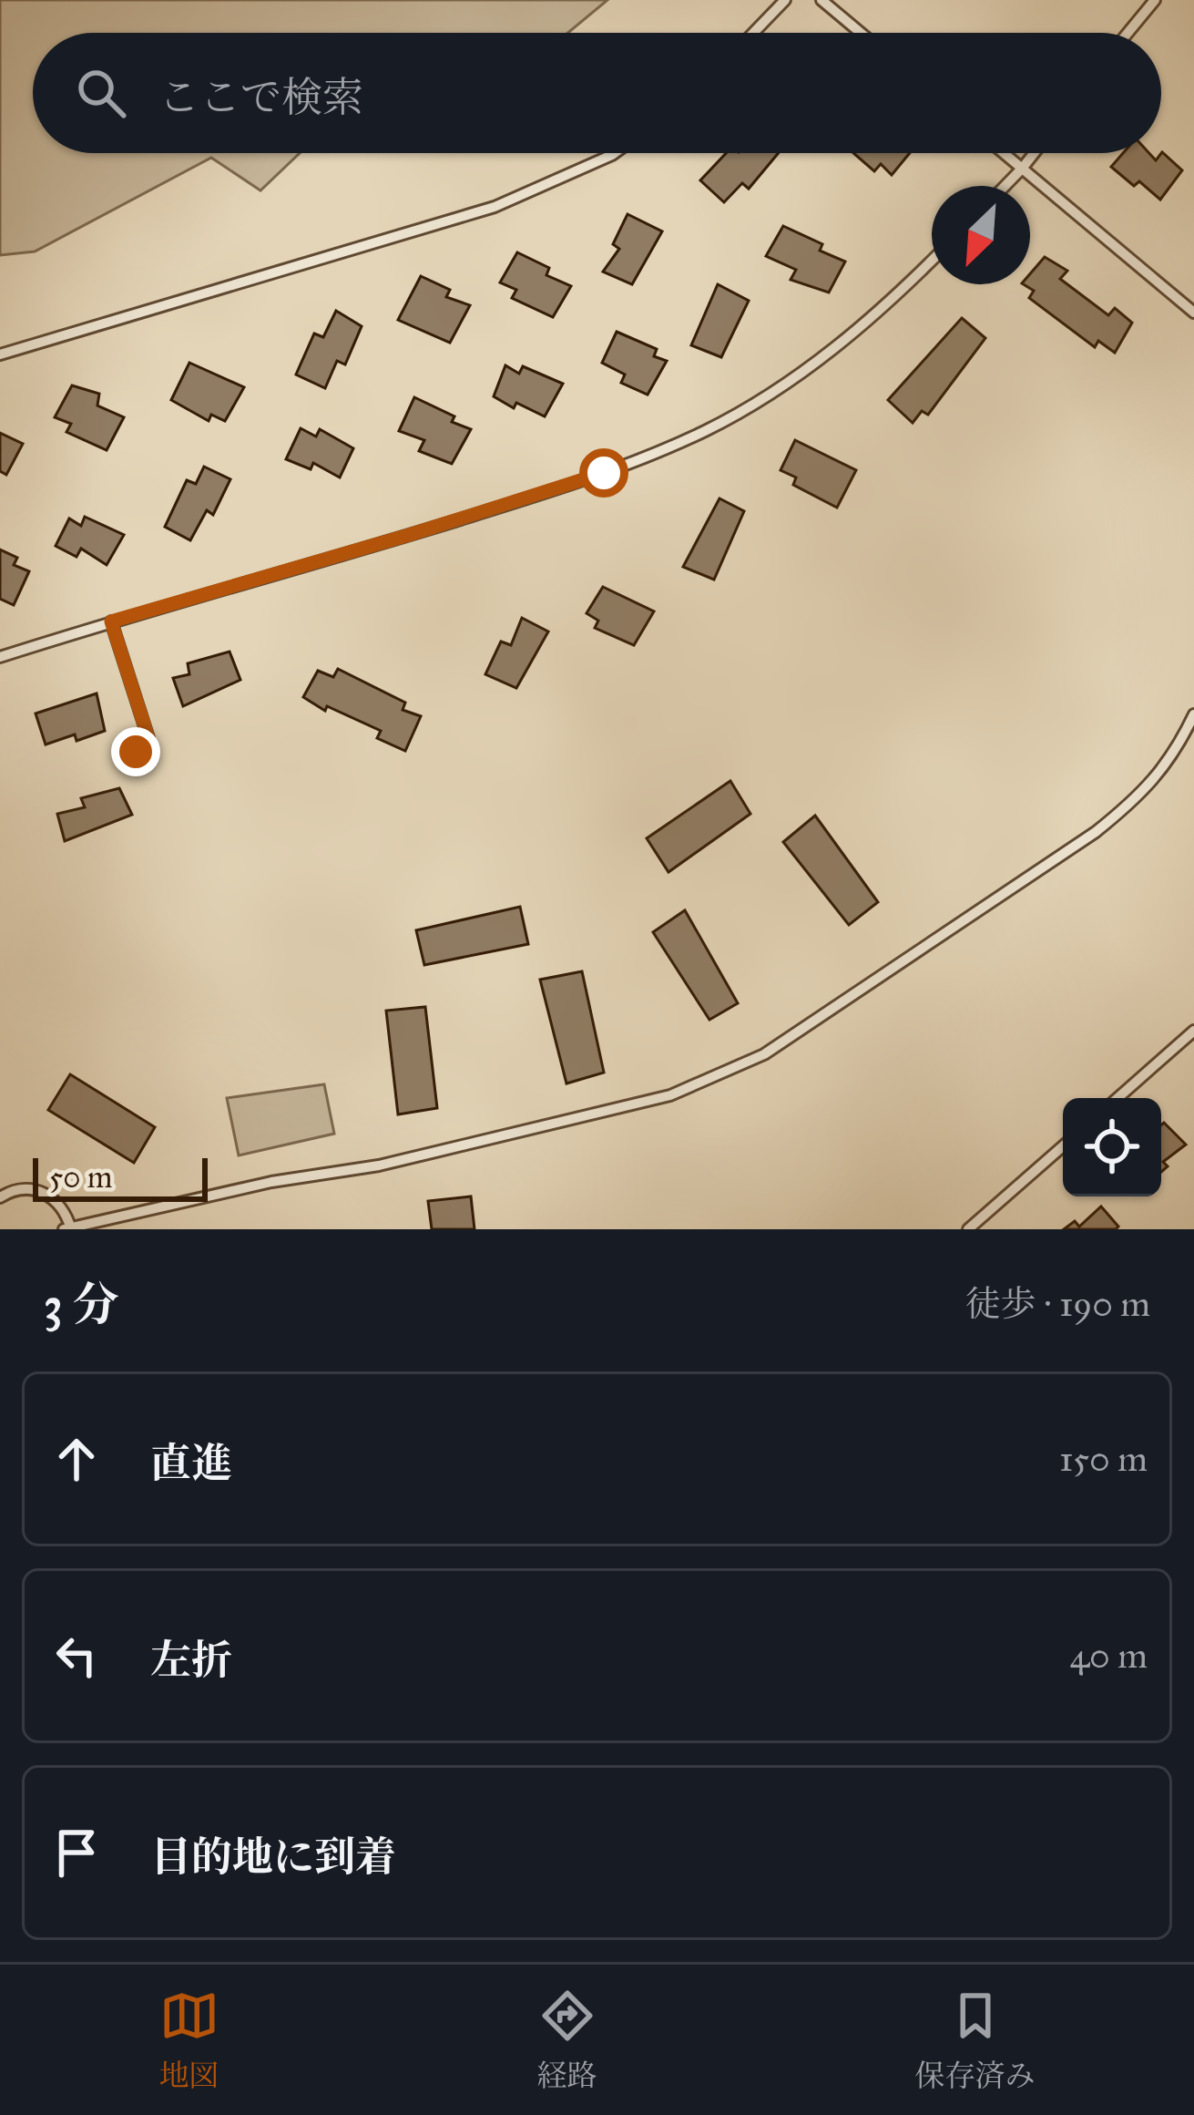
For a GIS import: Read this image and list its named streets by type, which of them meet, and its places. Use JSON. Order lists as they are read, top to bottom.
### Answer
{
  "scale_bar": "50 m",
  "north": "bottom left",
  "page": {
    "search": "ここで検索",
    "scale": "50 m",
    "heading": ["3 分", "徒歩 · 190 m"],
    "list": [
      ["直進", "150 m"],
      ["左折", "40 m"],
      "目的地に到着"
    ],
    "nav": ["地図", "経路", "保存済み"]
  }
}
